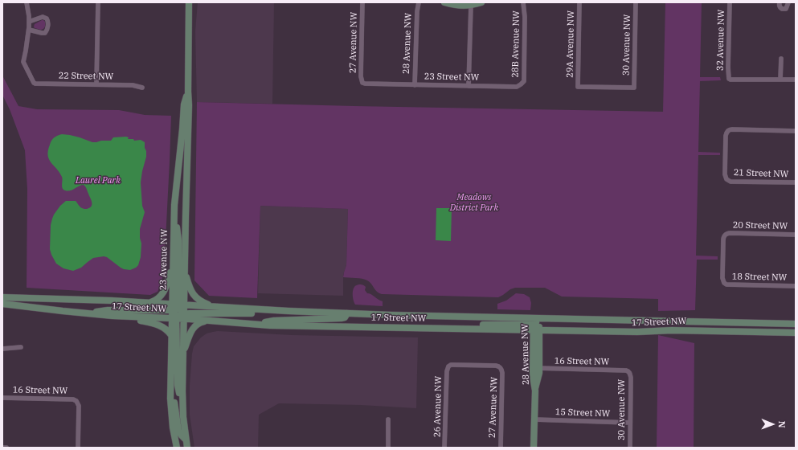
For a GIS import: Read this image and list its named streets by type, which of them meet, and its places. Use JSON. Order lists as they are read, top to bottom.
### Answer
{
  "streets": {
    "main road": ["28 Avenue NW", "23 Avenue NW", "17 Street NW"],
    "street": [
      "32 Avenue NW",
      "27 Avenue NW",
      "28B Avenue NW",
      "29A Avenue NW",
      "30 Avenue NW",
      "22 Street NW",
      "23 Street NW",
      "21 Street NW",
      "20 Street NW",
      "18 Street NW",
      "16 Street NW",
      "26 Avenue NW",
      "15 Street NW"
    ]
  },
  "crossings": [
    ["27 Avenue NW", "23 Street NW"],
    ["27 Avenue NW", "26 Avenue NW"],
    ["28 Avenue NW", "23 Street NW"],
    ["28 Avenue NW", "17 Street NW"],
    ["28 Avenue NW", "16 Street NW"],
    ["28 Avenue NW", "15 Street NW"],
    ["28B Avenue NW", "23 Street NW"],
    ["29A Avenue NW", "30 Avenue NW"],
    ["30 Avenue NW", "16 Street NW"],
    ["30 Avenue NW", "15 Street NW"],
    ["20 Street NW", "18 Street NW"],
    ["23 Avenue NW", "17 Street NW"]
  ],
  "parks": ["Laurel Park", "Meadows District Park"],
  "north": "right"
}
